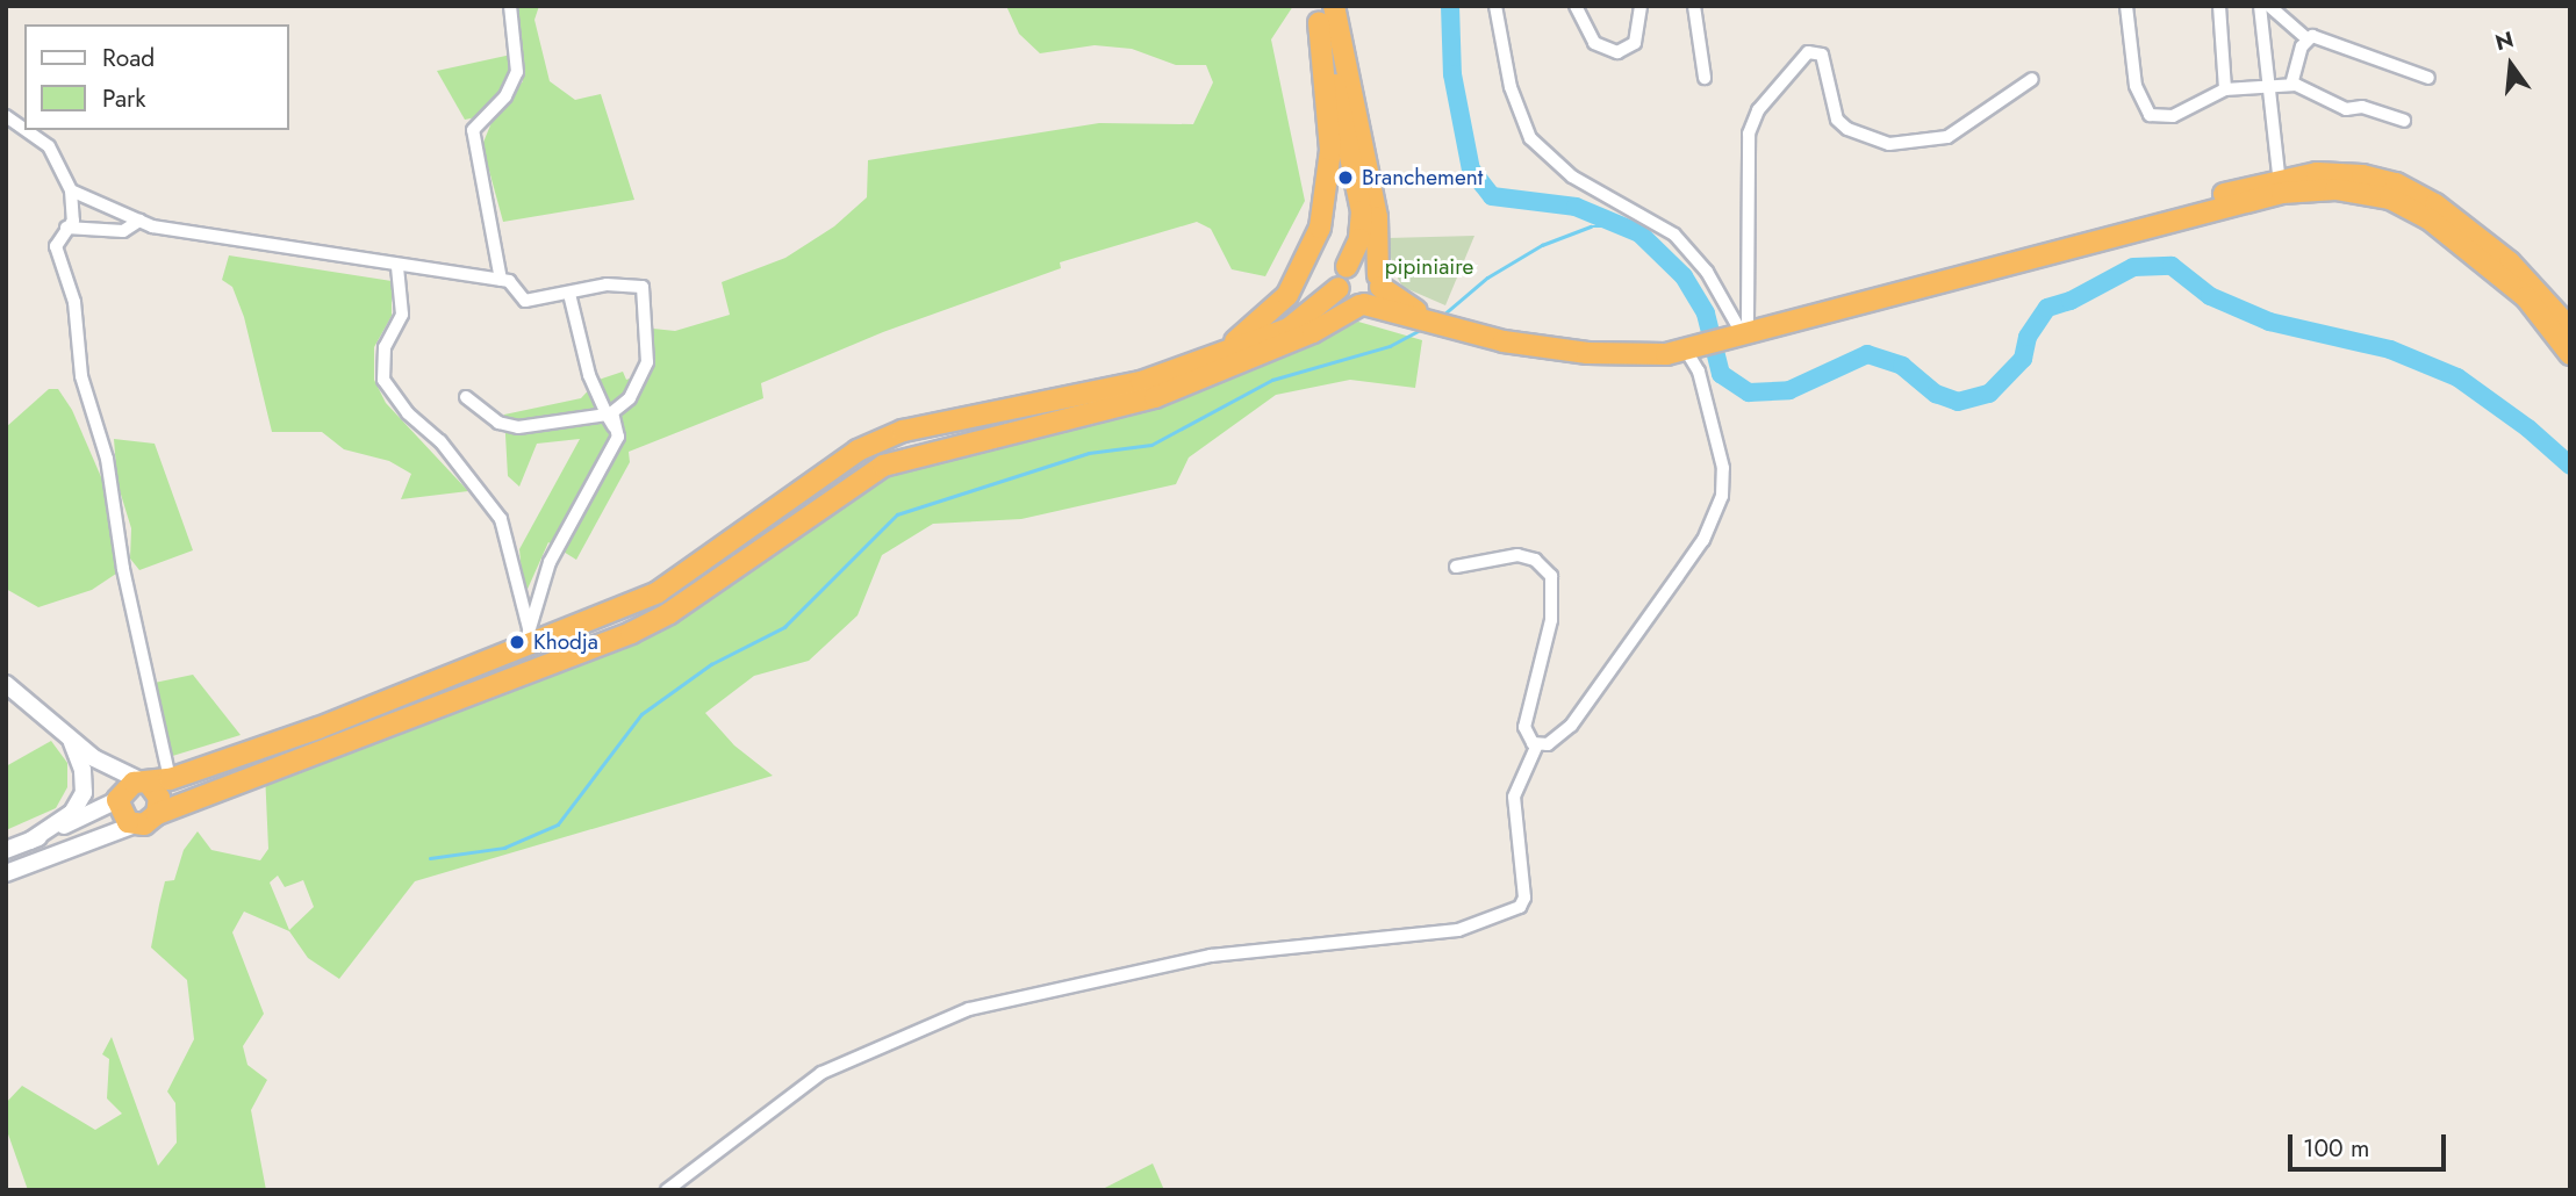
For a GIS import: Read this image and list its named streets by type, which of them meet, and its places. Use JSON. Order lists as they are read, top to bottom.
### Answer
{
  "parks": ["pipiniaire"],
  "places": ["Branchement", "Khodja"],
  "legend": ["Road", "Park"],
  "scale_bar": "100 m",
  "north": "top"
}
